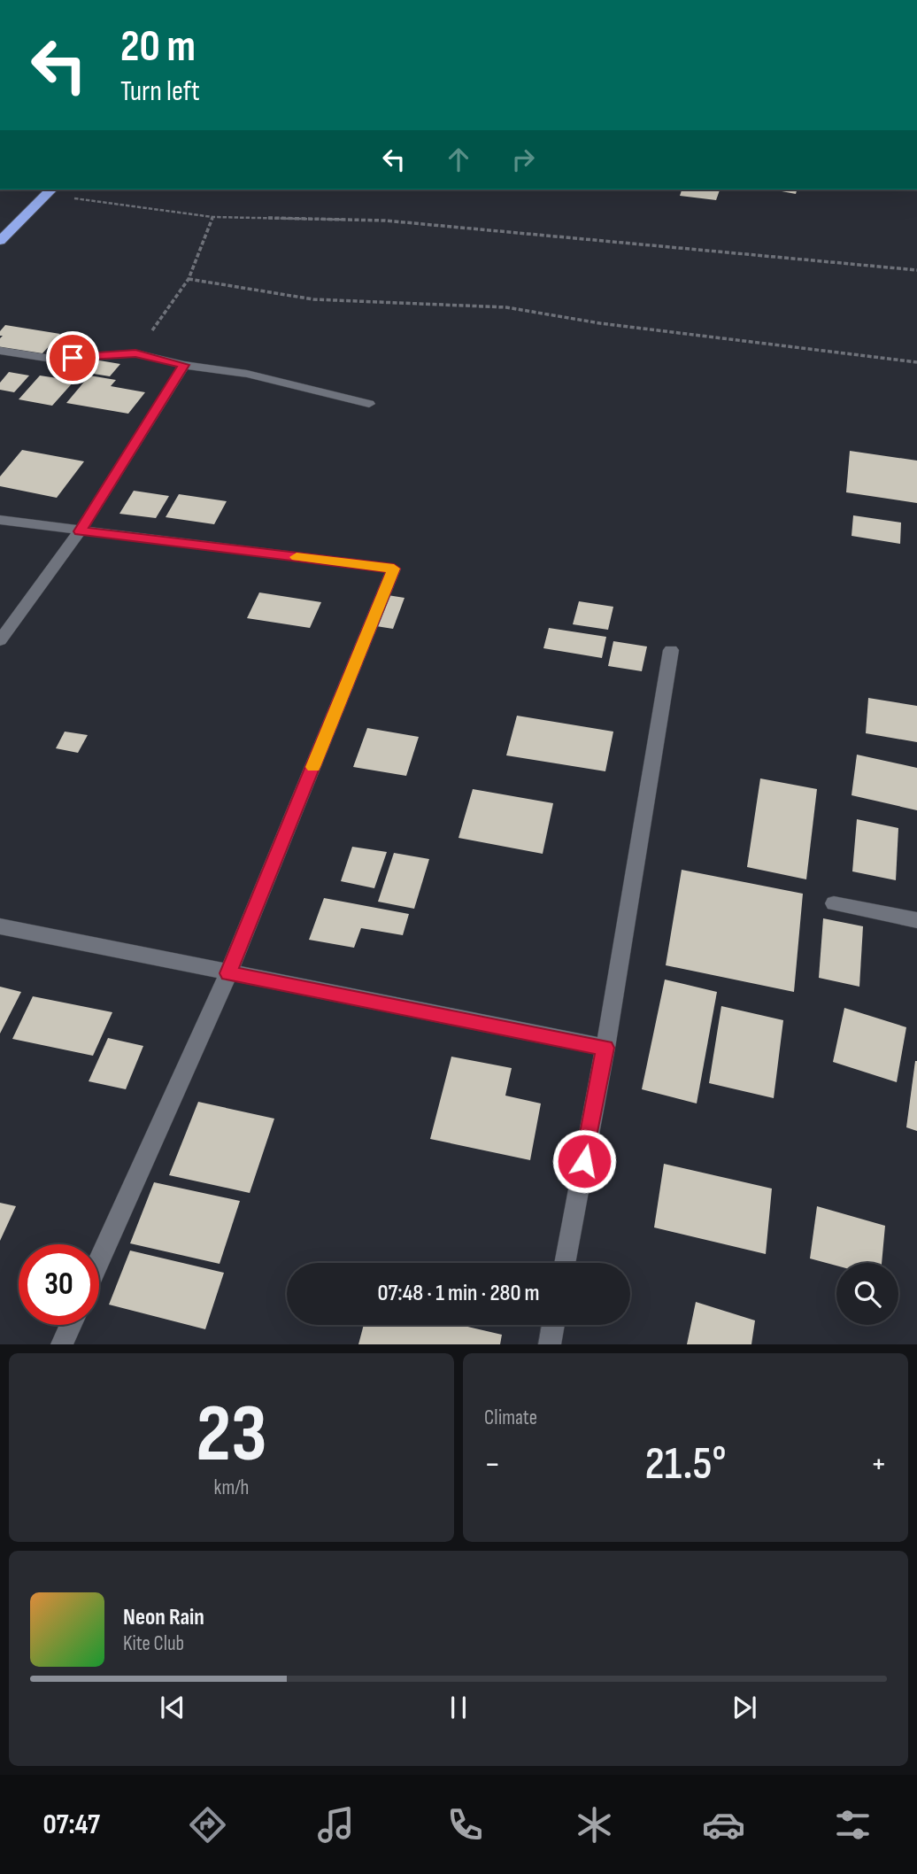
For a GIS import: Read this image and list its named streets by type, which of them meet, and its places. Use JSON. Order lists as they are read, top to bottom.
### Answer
{
  "page": {
    "turn": ["20 m", "Turn left"],
    "limit": "30",
    "trip": "07:48 · 1 min · 280 m",
    "tile": [
      ["23", "km/h"],
      "Climate"
    ],
    "heat": ["−", "21.5°", "+"],
    "song": ["Neon Rain", "Kite Club"],
    "tabs": "07:47"
  }
}
